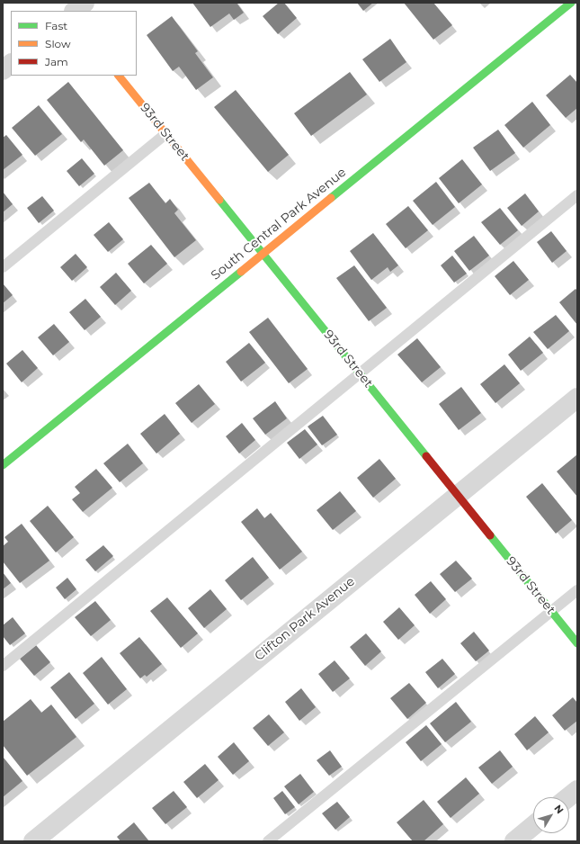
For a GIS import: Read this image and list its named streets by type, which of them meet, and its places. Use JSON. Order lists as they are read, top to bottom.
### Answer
{
  "streets": {
    "street": ["93rd Street", "South Central Park Avenue", "Clifton Park Avenue"]
  },
  "crossings": [
    ["93rd Street", "South Central Park Avenue"],
    ["93rd Street", "Clifton Park Avenue"]
  ],
  "legend": ["Fast", "Slow", "Jam"],
  "north": "top right"
}
